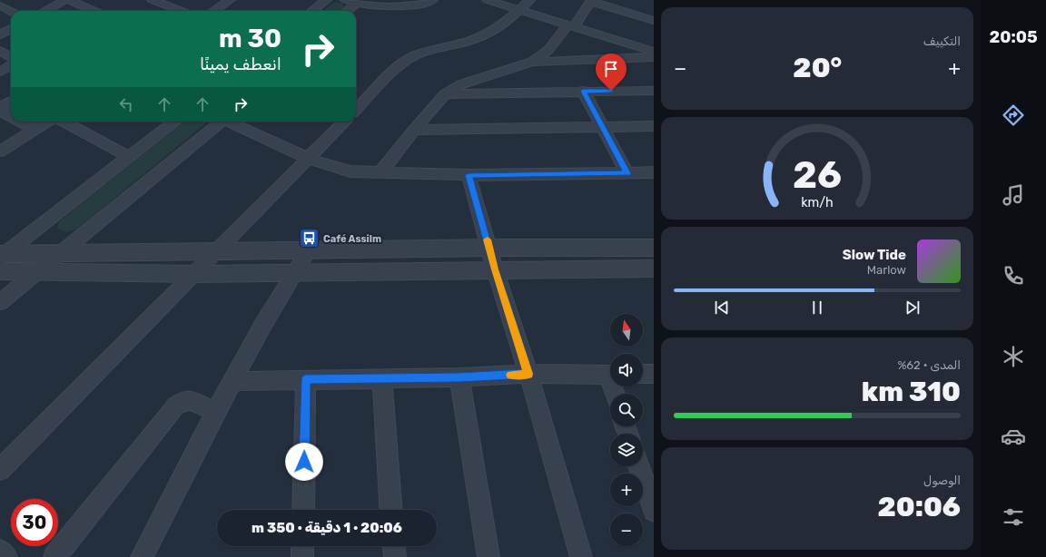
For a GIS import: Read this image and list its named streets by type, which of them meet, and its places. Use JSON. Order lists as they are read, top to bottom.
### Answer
{
  "places": {
    "bus stop": ["Café Assilm"]
  },
  "north": "top",
  "page": {
    "tabs": "20:05",
    "tile": [
      "التكييف",
      ["المدى · 62%", "310 km"],
      ["الوصول", "20:06"]
    ],
    "turn": ["30 m", "انعطف يمينًا"],
    "heat": ["−", "20°", "+"],
    "song": ["Slow Tide", "Marlow"],
    "map_buttons": ["+", "−"],
    "limit": "30",
    "trip": "20:06 · 1 دقيقة · 350 m",
    "gauge": ["26", "km/h"]
  }
}
